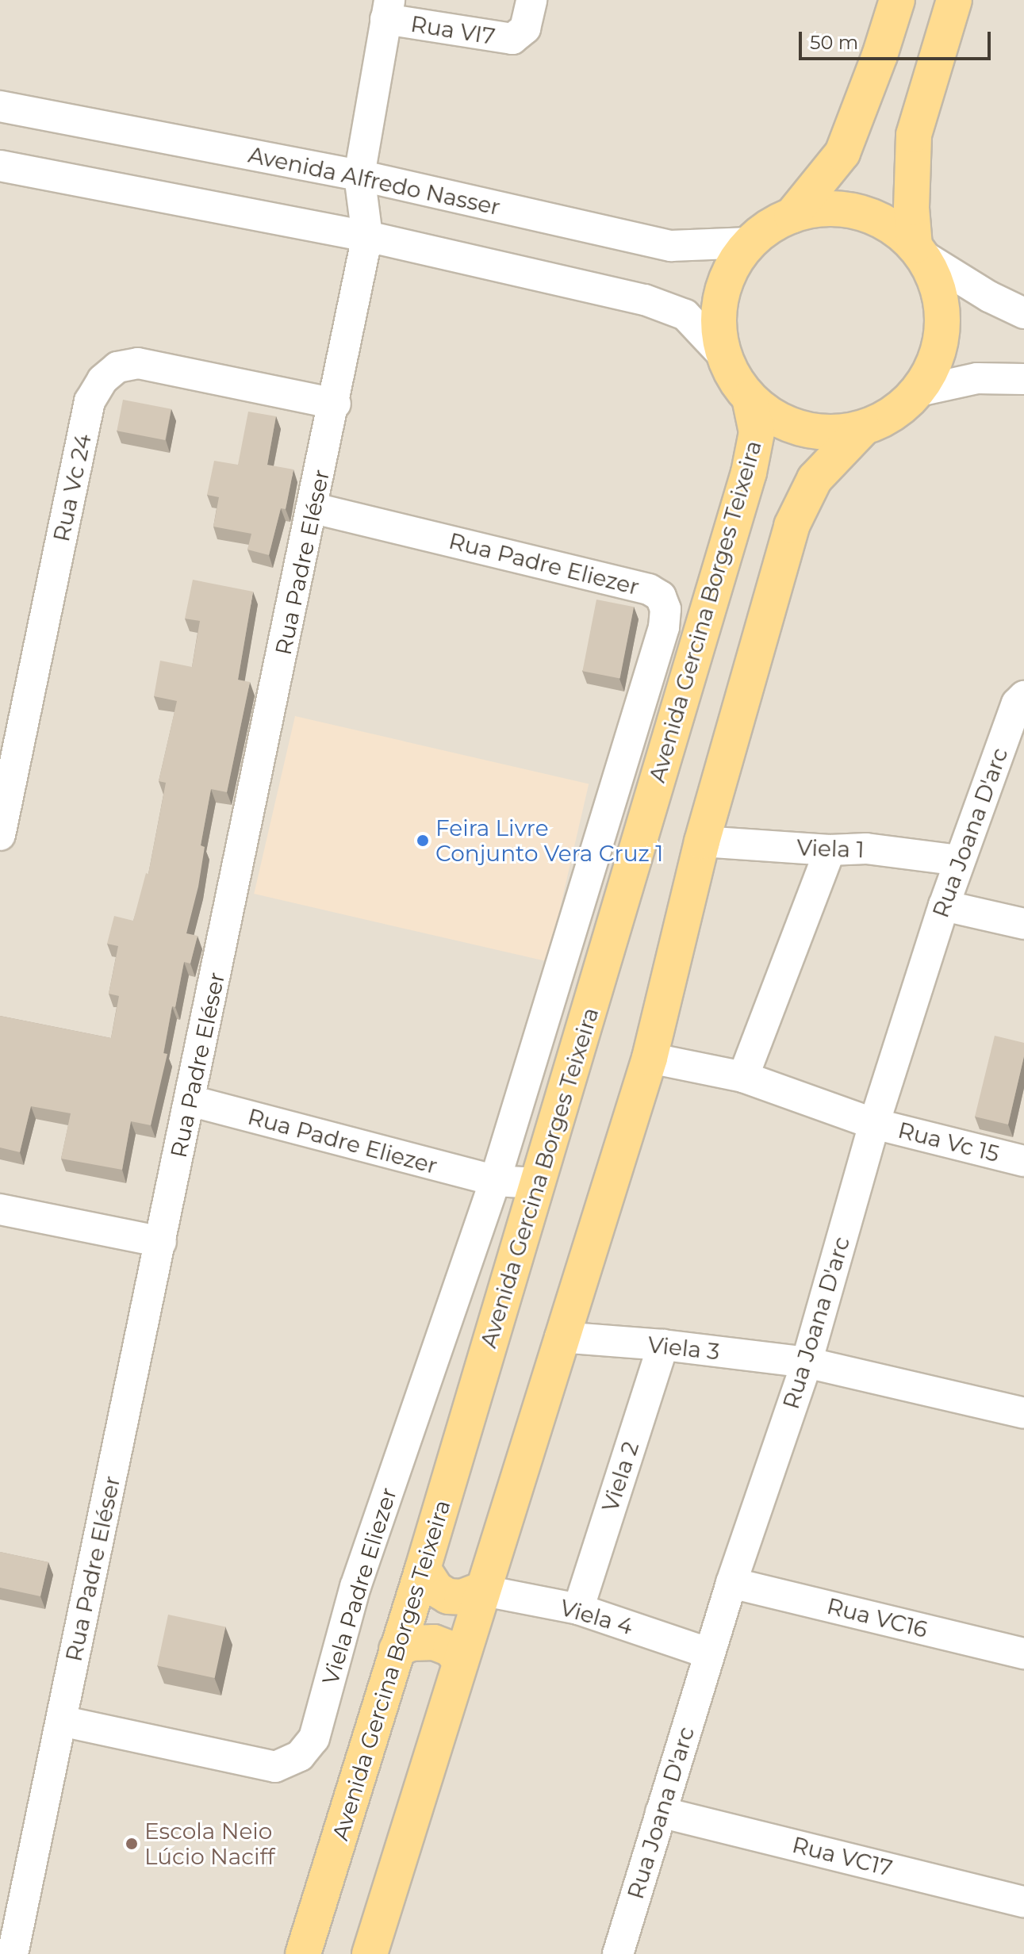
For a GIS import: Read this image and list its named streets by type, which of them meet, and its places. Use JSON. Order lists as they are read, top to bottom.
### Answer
{
  "streets": {
    "main road": ["Avenida Gercina Borges Teixeira"],
    "street": [
      "Rua VI7",
      "Avenida Alfredo Nasser",
      "Rua Vc 24",
      "Rua Padre Eléser",
      "Rua Padre Eliezer",
      "Rua Joana D'arc",
      "Viela 1",
      "Rua Vc 15",
      "Viela 3",
      "Viela 2",
      "Viela Padre Eliezer",
      "Viela 4",
      "Rua VC16",
      "Rua VC17"
    ]
  },
  "crossings": [
    ["Rua VI7", "Avenida Alfredo Nasser"],
    ["Rua VI7", "Rua Padre Eléser"],
    ["Avenida Alfredo Nasser", "Rua Padre Eléser"],
    ["Avenida Alfredo Nasser", "Avenida Gercina Borges Teixeira"],
    ["Rua Vc 24", "Rua Padre Eléser"],
    ["Rua Padre Eléser", "Rua Padre Eliezer"],
    ["Rua Padre Eléser", "Viela Padre Eliezer"],
    ["Rua Padre Eliezer", "Avenida Gercina Borges Teixeira"],
    ["Rua Padre Eliezer", "Viela Padre Eliezer"],
    ["Rua Joana D'arc", "Viela 1"],
    ["Rua Joana D'arc", "Rua Vc 15"],
    ["Rua Joana D'arc", "Viela 3"],
    ["Rua Joana D'arc", "Viela 4"],
    ["Rua Joana D'arc", "Rua VC16"],
    ["Rua Joana D'arc", "Rua VC17"],
    ["Viela 3", "Viela 2"],
    ["Viela 2", "Viela 4"]
  ],
  "places": ["Feira Livre Conjunto Vera Cruz 1", "Escola Neio Lúcio Naciff"],
  "scale_bar": "50 m"
}
